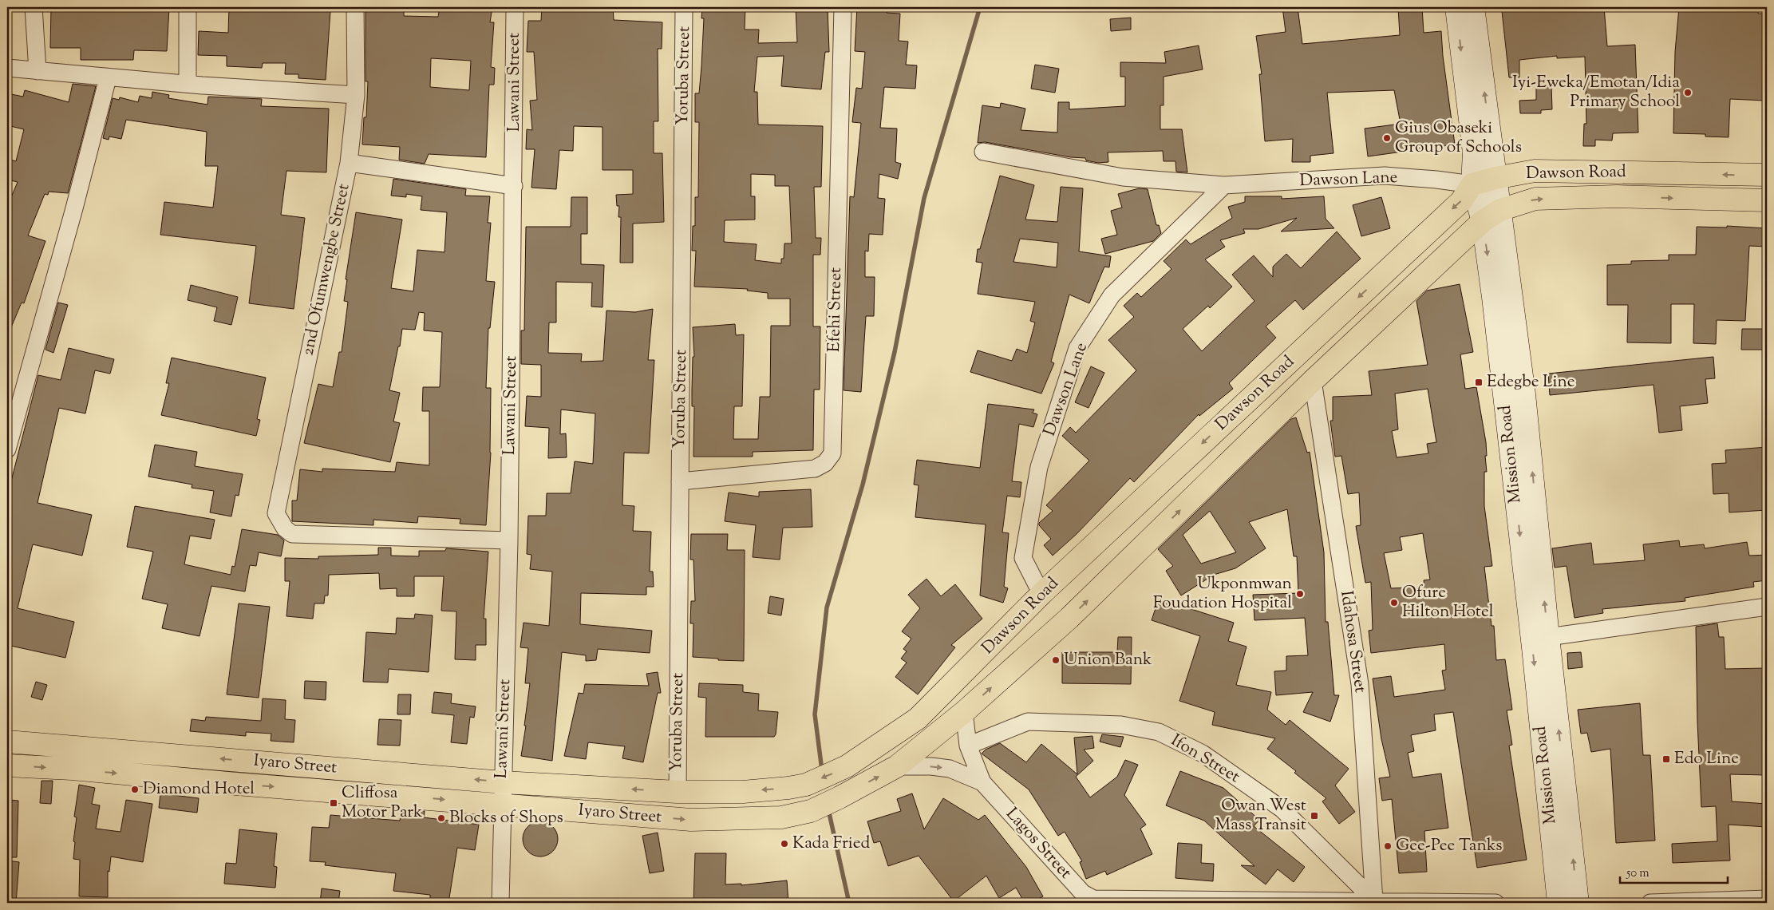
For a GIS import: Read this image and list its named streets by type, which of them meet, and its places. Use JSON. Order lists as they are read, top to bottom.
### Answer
{
  "streets": {
    "highway": ["Dawson Road", "Iyaro Street"],
    "street": [
      "Yoruba Street",
      "Lawani Street",
      "Dawson Lane",
      "2nd Ofumwengbe Street",
      "Efehi Street",
      "Mission Road",
      "Idahosa Street",
      "Ifon Street",
      "Lagos Street"
    ]
  },
  "crossings": [
    ["Yoruba Street", "Efehi Street"],
    ["Yoruba Street", "Iyaro Street"],
    ["Lawani Street", "2nd Ofumwengbe Street"],
    ["Lawani Street", "Iyaro Street"],
    ["Dawson Road", "Dawson Lane"],
    ["Dawson Road", "Mission Road"],
    ["Dawson Road", "Idahosa Street"],
    ["Dawson Road", "Iyaro Street"],
    ["Dawson Lane", "Mission Road"],
    ["Idahosa Street", "Ifon Street"]
  ],
  "places": {
    "other": [
      "Iyi-Eweka/Emotan/Idia Primary School",
      "Gius Obaseki Group of Schools",
      "Ukponmwan Foudation Hospital",
      "Ofure Hilton Hotel",
      "Union Bank",
      "Diamond Hotel",
      "Blocks of Shops",
      "Kada Fried",
      "Gee-Pee Tanks"
    ],
    "transit": [
      "Edegbe Line",
      "Edo Line",
      "Cliffosa Motor Park",
      "Owan West Mass Transit"
    ]
  },
  "scale_bar": "50 m"
}
